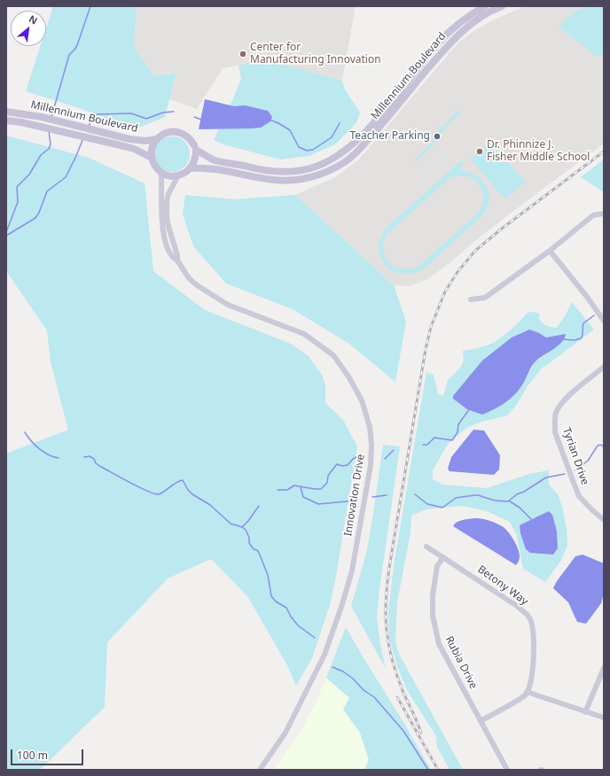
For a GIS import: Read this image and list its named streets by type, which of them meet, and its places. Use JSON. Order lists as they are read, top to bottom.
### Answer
{
  "streets": {
    "street": [
      "Millennium Boulevard",
      "Tyrian Drive",
      "Innovation Drive",
      "Betony Way",
      "Rubia Drive"
    ]
  },
  "crossings": [
    ["Millennium Boulevard", "Innovation Drive"],
    ["Betony Way", "Rubia Drive"]
  ],
  "places": ["Center for Manufacturing Innovation", "Teacher Parking", "Dr. Phinnize J. Fisher Middle School"],
  "scale_bar": "100 m",
  "north": "top right"
}
